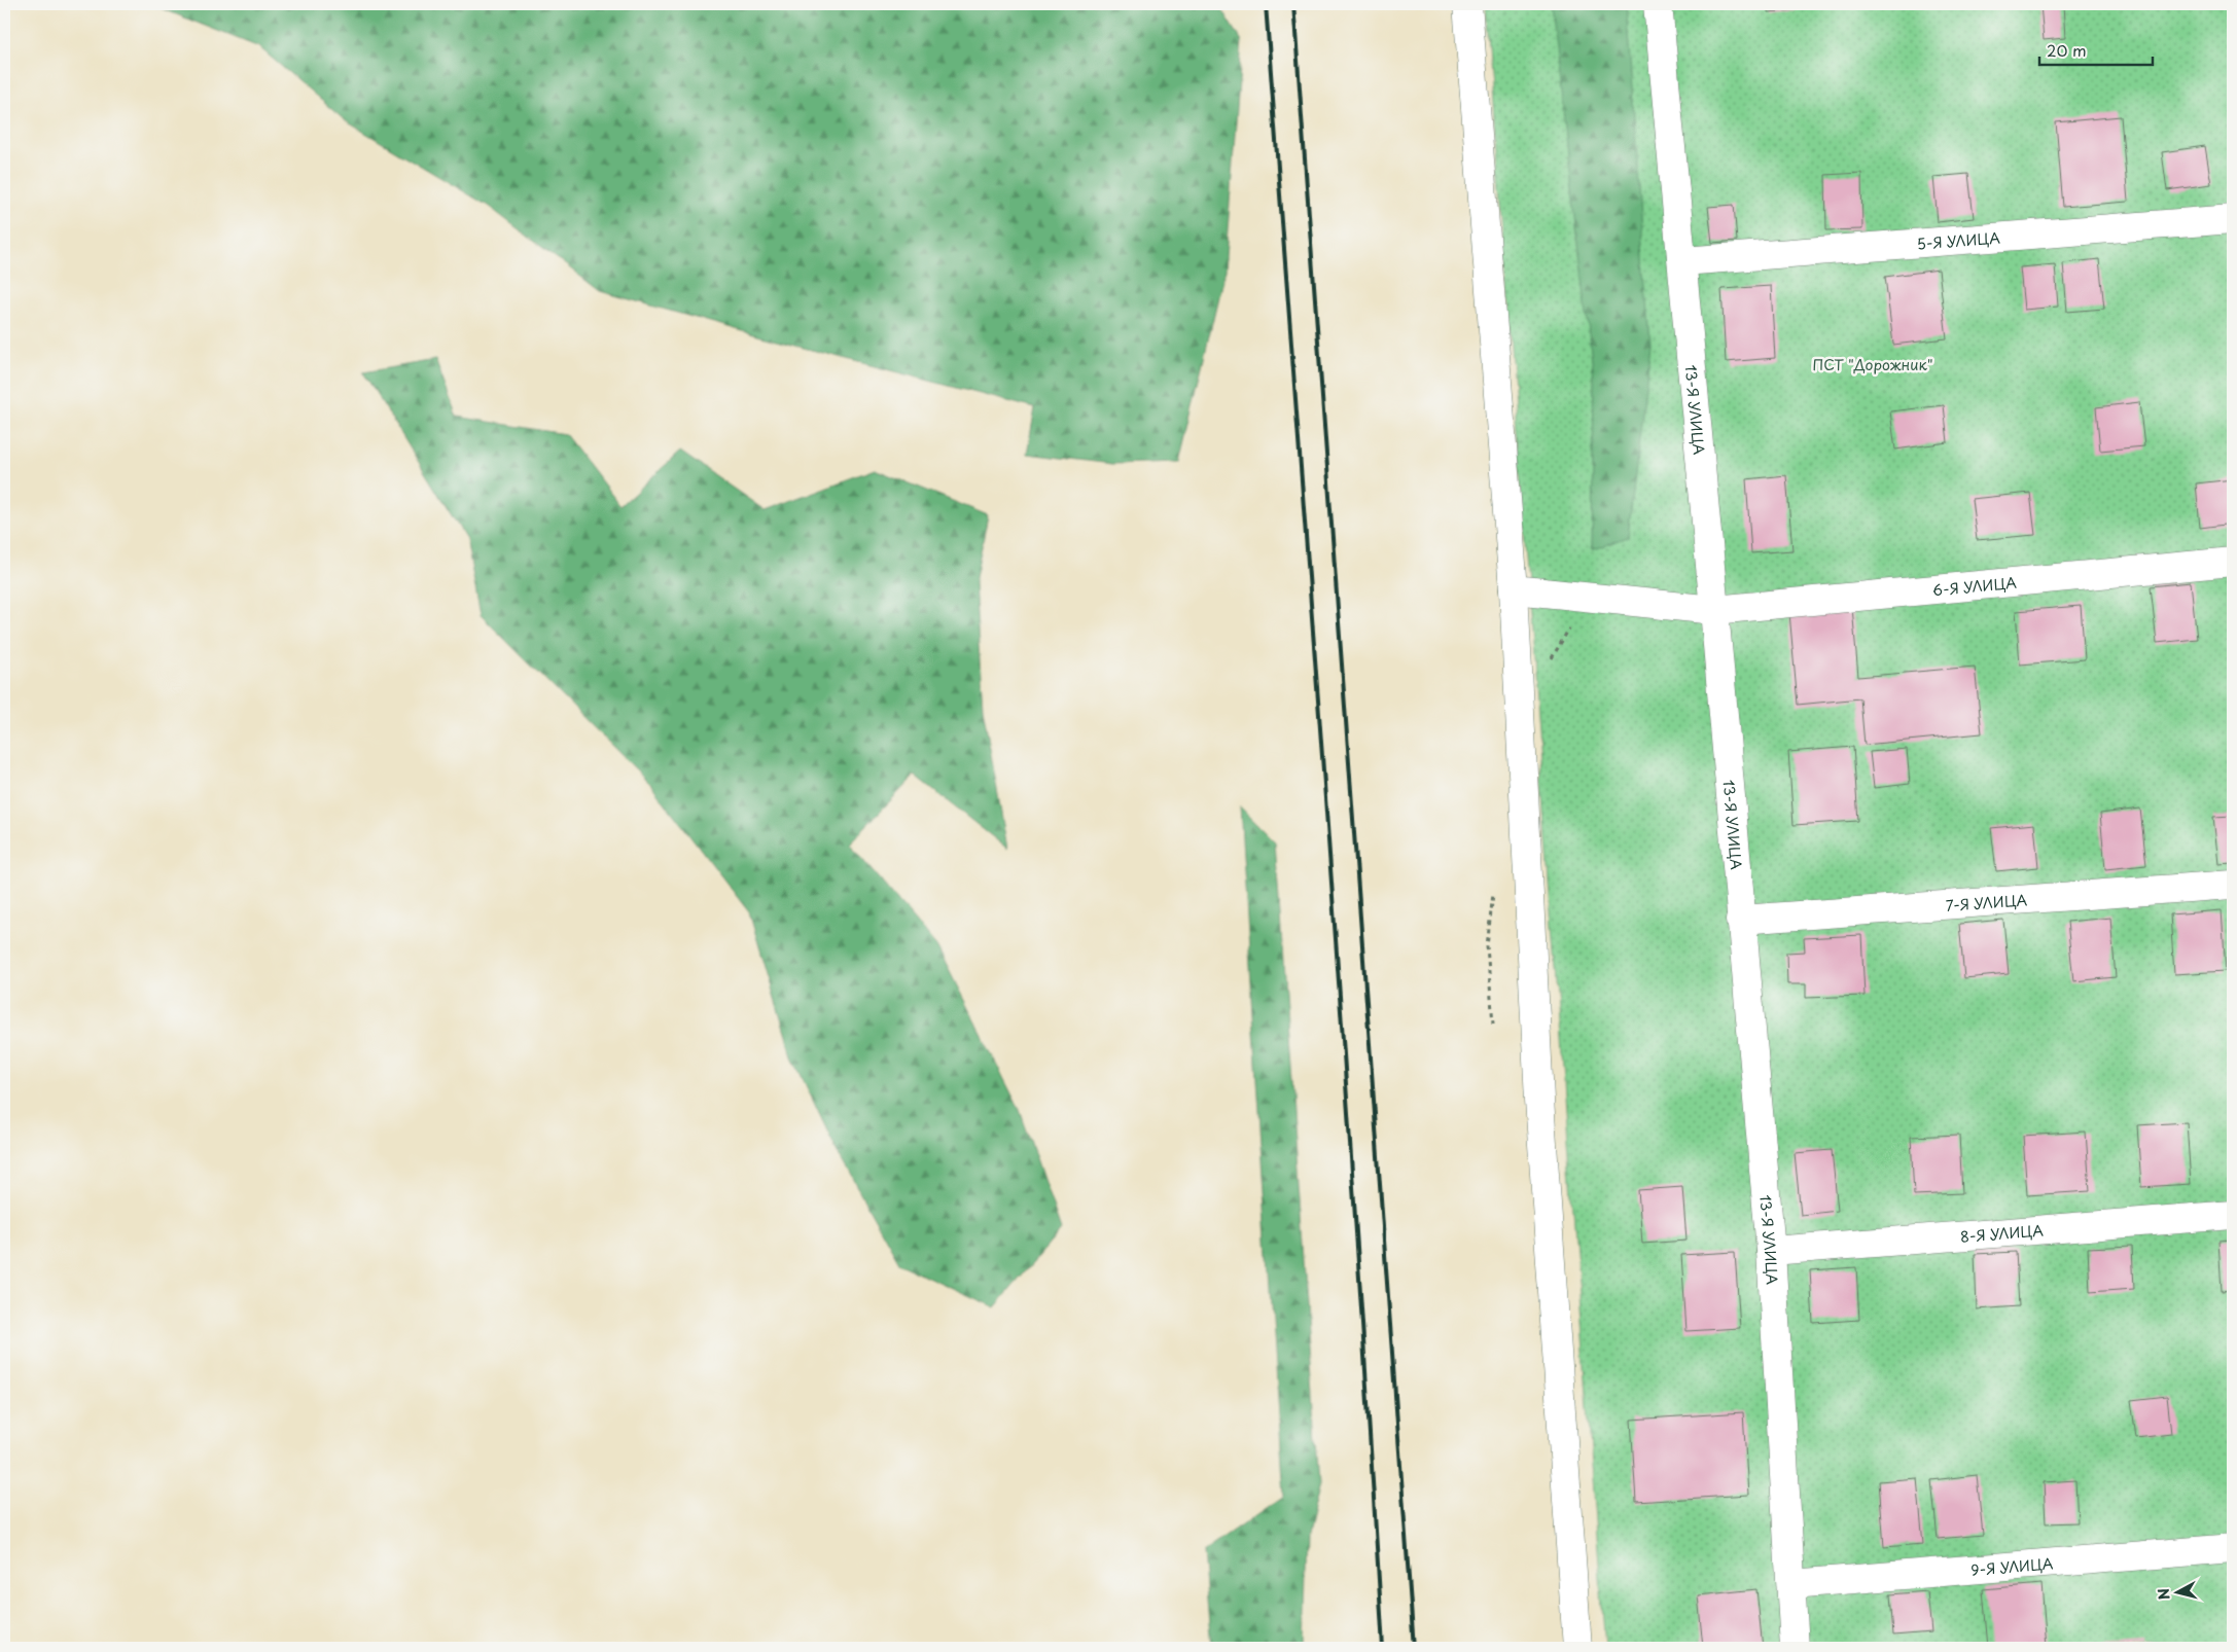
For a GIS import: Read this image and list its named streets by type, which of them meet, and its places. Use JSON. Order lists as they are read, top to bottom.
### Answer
{
  "streets": {
    "street": [
      "5-Я УЛИЦА",
      "13-Я УЛИЦА",
      "6-Я УЛИЦА",
      "7-Я УЛИЦА",
      "8-Я УЛИЦА",
      "9-Я УЛИЦА"
    ]
  },
  "crossings": [
    ["5-Я УЛИЦА", "13-Я УЛИЦА"],
    ["13-Я УЛИЦА", "6-Я УЛИЦА"],
    ["13-Я УЛИЦА", "7-Я УЛИЦА"],
    ["13-Я УЛИЦА", "8-Я УЛИЦА"],
    ["13-Я УЛИЦА", "9-Я УЛИЦА"]
  ],
  "parks": ["ПСТ \"Дорожник\""],
  "scale_bar": "20 m",
  "north": "left"
}
